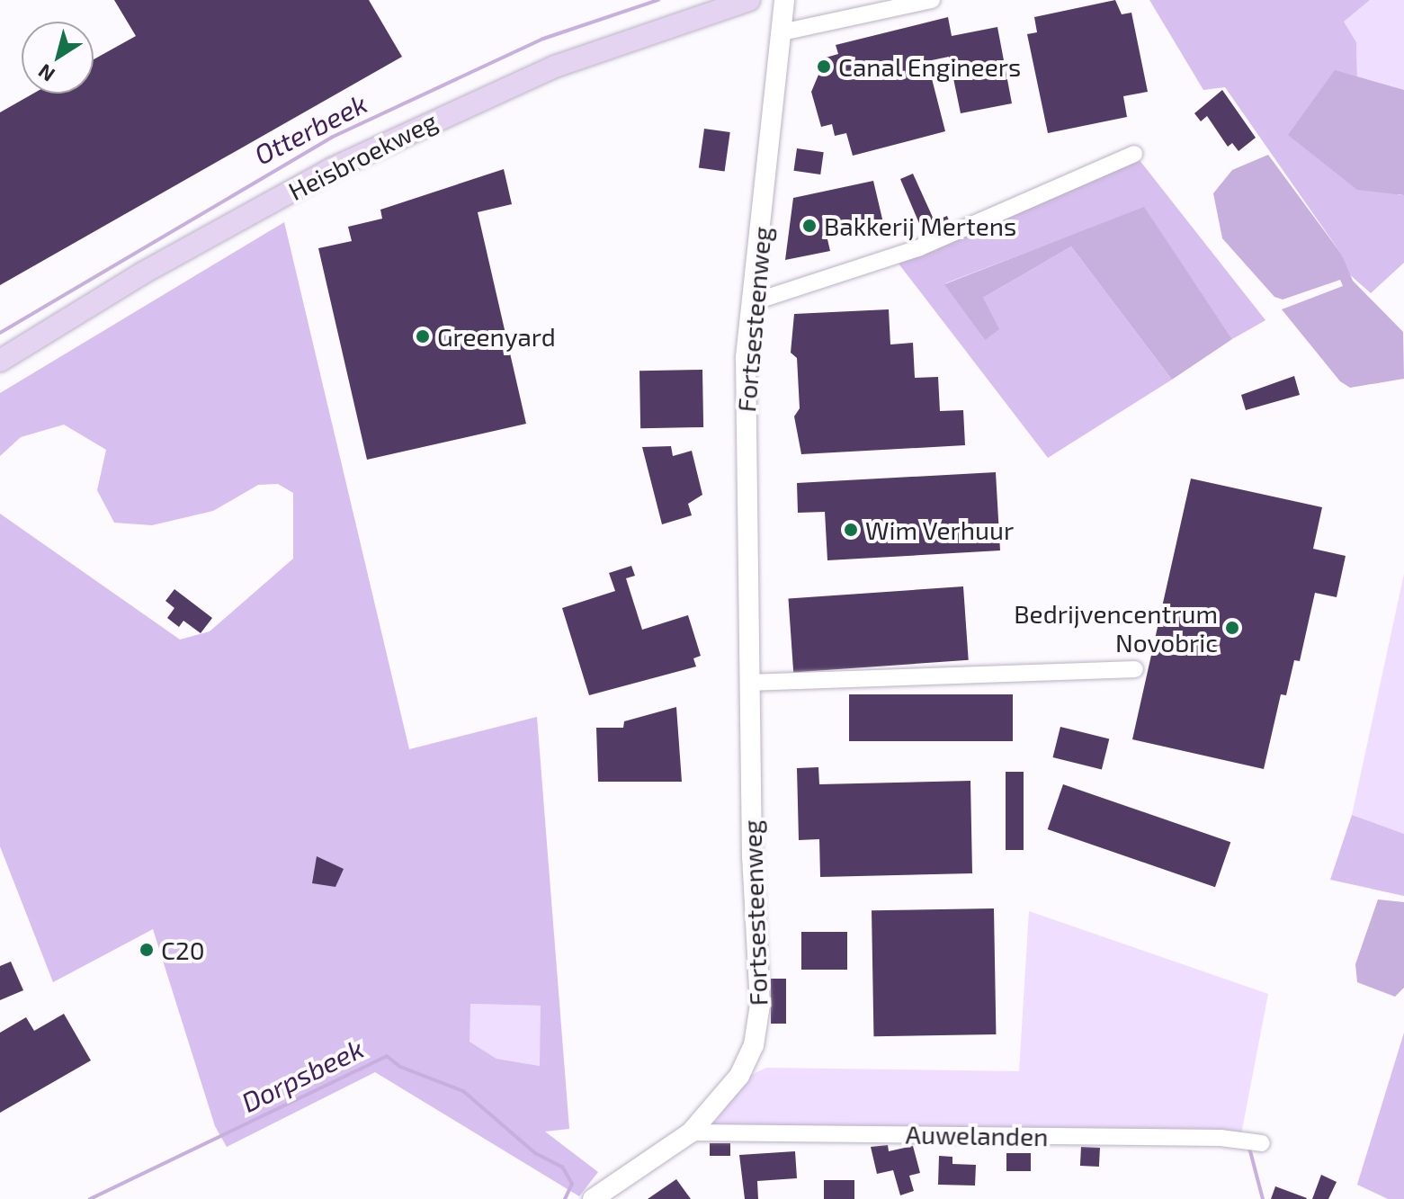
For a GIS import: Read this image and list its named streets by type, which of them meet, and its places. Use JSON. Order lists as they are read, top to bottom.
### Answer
{
  "streets": {
    "main road": ["Heisbroekweg"],
    "street": ["Fortsesteenweg", "Auwelanden"]
  },
  "crossings": [
    ["Fortsesteenweg", "Auwelanden"]
  ],
  "water": ["Otterbeek", "Dorpsbeek"],
  "places": [
    "Canal Engineers",
    "Bakkerij Mertens",
    "Greenyard",
    "Wim Verhuur",
    "Bedrijvencentrum Novobric",
    "C20"
  ],
  "north": "bottom left"
}
